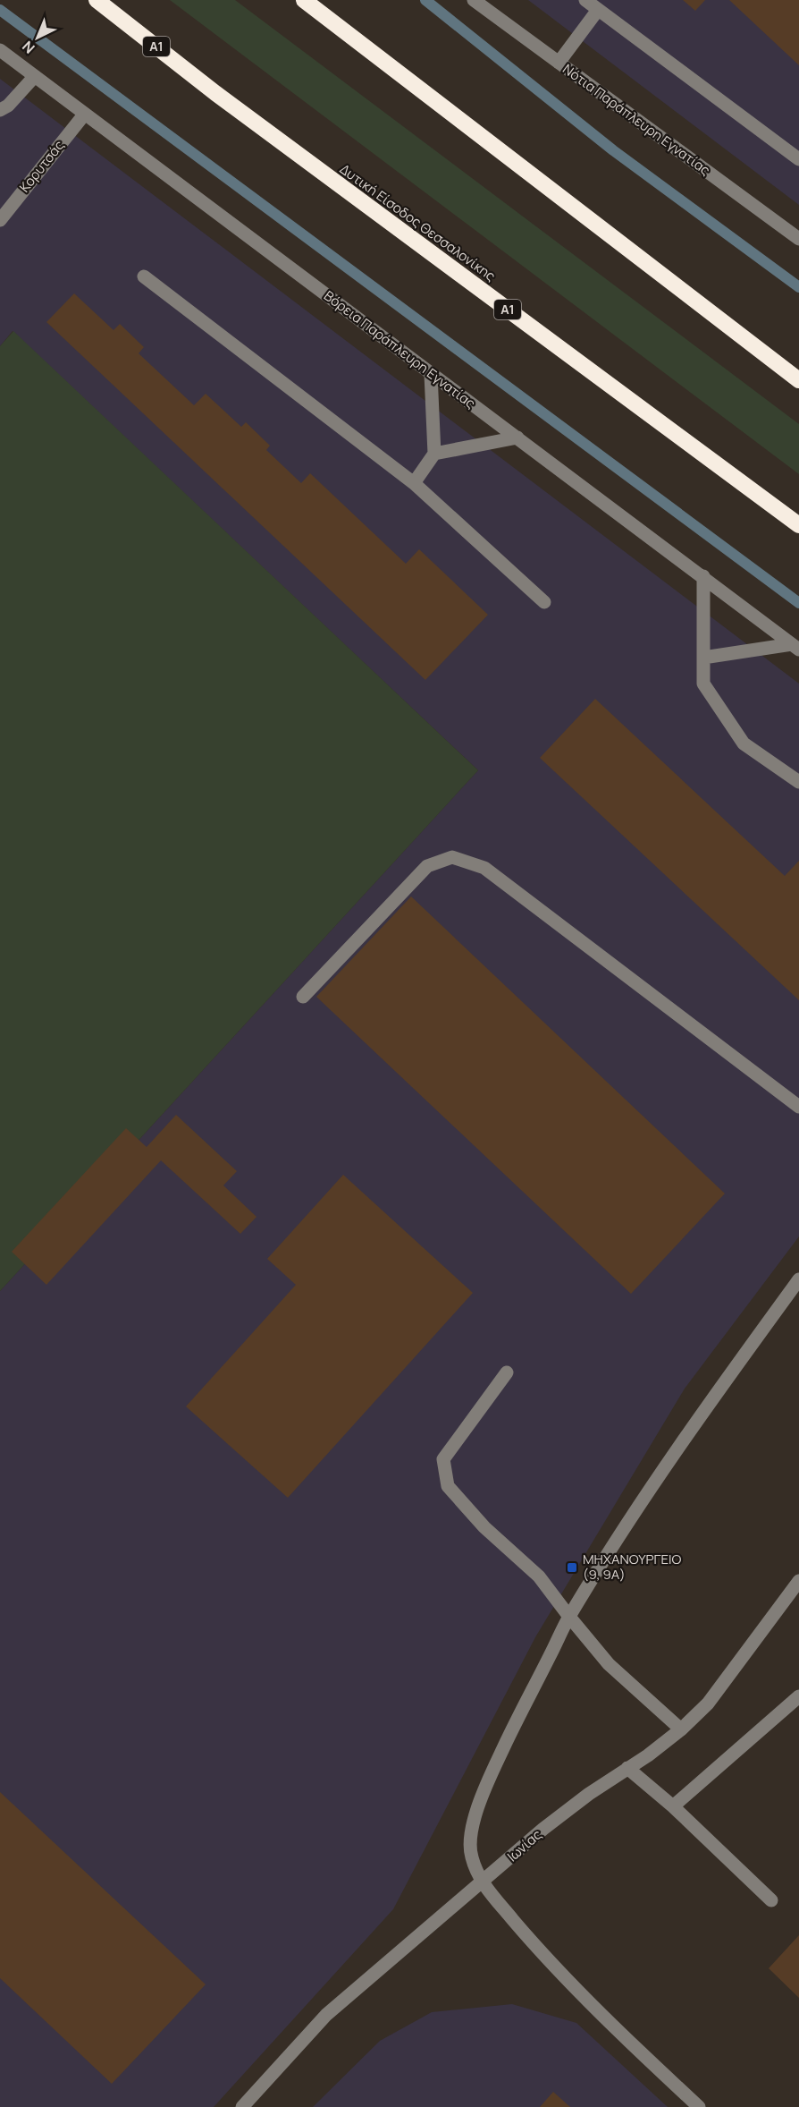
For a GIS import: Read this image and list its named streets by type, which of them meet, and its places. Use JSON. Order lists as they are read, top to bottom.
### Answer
{
  "streets": {
    "highway": ["Α1", "Δυτική Είσοδος Θεσσαλονίκης"],
    "street": [
      "Νότια Παράπλευρη Εγνατίας",
      "Κορυτσάς",
      "Βόρεια Παράπλευρη Εγνατίας",
      "Ιωνίας"
    ]
  },
  "crossings": [
    ["Κορυτσάς", "Βόρεια Παράπλευρη Εγνατίας"]
  ],
  "places": {
    "transit": ["ΜΗΧΑΝΟΥΡΓΕΙΟ (9, 9Α)"]
  },
  "north": "bottom left"
}
